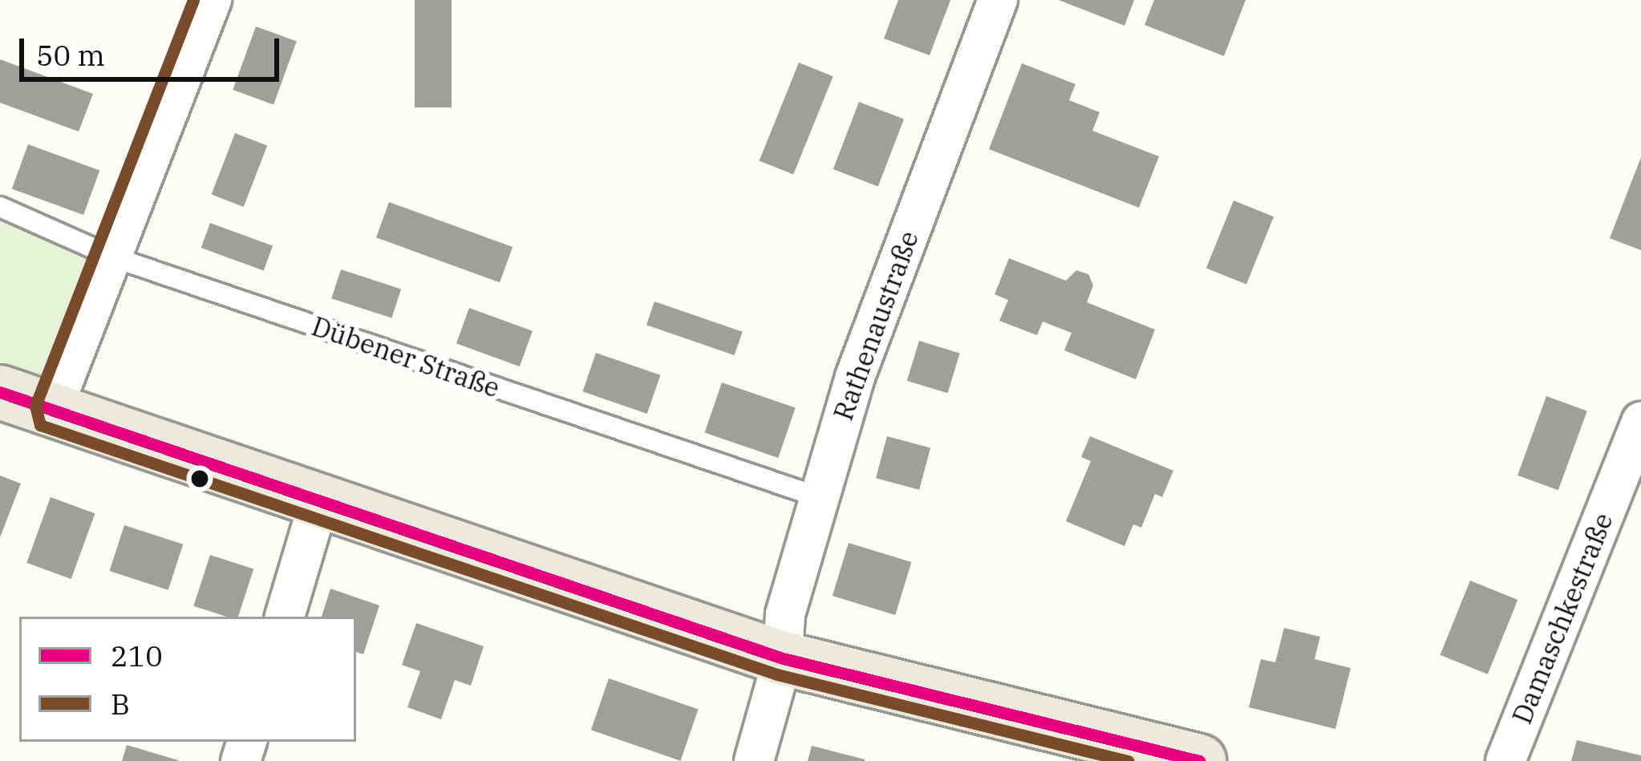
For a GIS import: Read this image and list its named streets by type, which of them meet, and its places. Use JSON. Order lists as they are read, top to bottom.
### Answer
{
  "streets": {
    "street": ["Rathenaustraße", "Damaschkestraße"],
    "lane": ["Dübener Straße"]
  },
  "crossings": [
    ["Rathenaustraße", "Dübener Straße"]
  ],
  "lines": ["transit line B", "transit line 210"],
  "legend": ["210", "B"],
  "scale_bar": "50 m"
}
